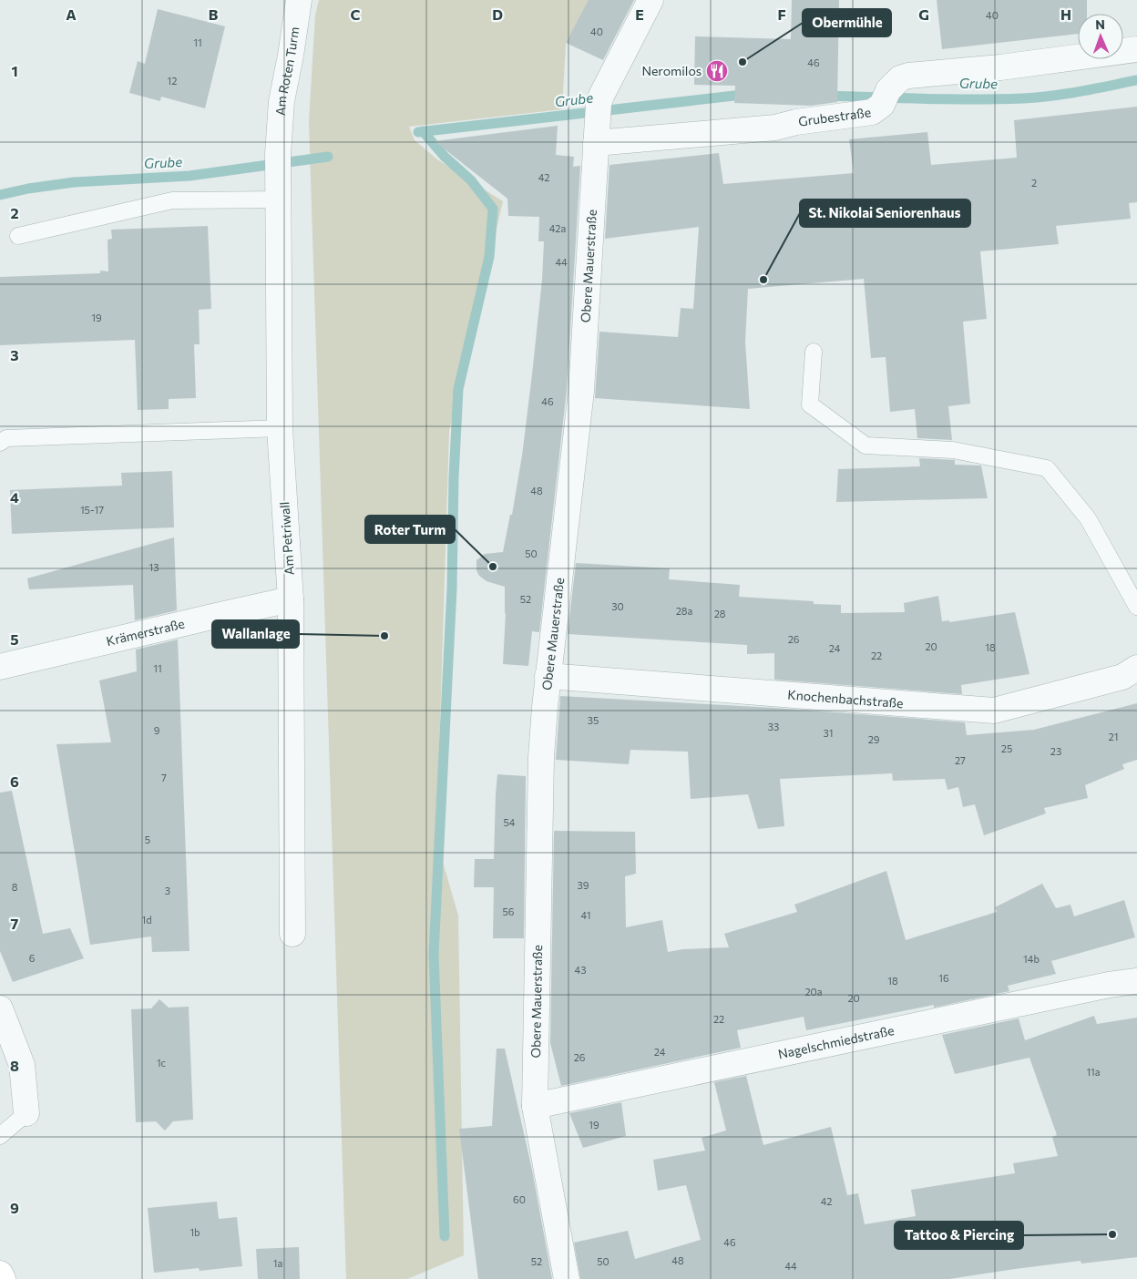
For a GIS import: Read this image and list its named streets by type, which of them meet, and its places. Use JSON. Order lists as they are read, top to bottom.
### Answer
{
  "streets": {
    "street": [
      "Am Roten Turm",
      "Grubestraße",
      "Obere Mauerstraße",
      "Am Petriwall",
      "Krämerstraße",
      "Knochenbachstraße",
      "Nagelschmiedstraße"
    ]
  },
  "crossings": [
    ["Am Roten Turm", "Am Petriwall"],
    ["Grubestraße", "Obere Mauerstraße"],
    ["Obere Mauerstraße", "Knochenbachstraße"],
    ["Obere Mauerstraße", "Nagelschmiedstraße"],
    ["Am Petriwall", "Krämerstraße"]
  ],
  "water": ["Grube"],
  "places": {
    "other": [
      "Obermühle",
      "St. Nikolai Seniorenhaus",
      "Roter Turm",
      "Wallanlage",
      "Tattoo & Piercing"
    ],
    "restaurant": ["Neromilos"]
  },
  "house_numbers": [
    "40",
    "40",
    "11",
    "46",
    "12",
    "42",
    "2",
    "42a",
    "44",
    "19",
    "46",
    "48",
    "15-17",
    "50",
    "13",
    "52",
    "30",
    "28a",
    "28",
    "26",
    "20",
    "18",
    "24",
    "22",
    "11",
    "35",
    "33",
    "9",
    "31",
    "21",
    "29",
    "25",
    "23",
    "27",
    "7",
    "54",
    "5",
    "39",
    "8",
    "3",
    "56",
    "41",
    "1d",
    "6",
    "14b",
    "43",
    "16",
    "18",
    "20a",
    "20",
    "22",
    "24",
    "26",
    "1c",
    "11a",
    "19",
    "60",
    "42",
    "1b",
    "46",
    "48",
    "52",
    "50",
    "1a",
    "44"
  ],
  "north": "top",
  "grid": {
    "columns": [
      "A",
      "B",
      "C",
      "D",
      "E",
      "F",
      "G",
      "H"
    ],
    "rows": [
      "1",
      "2",
      "3",
      "4",
      "5",
      "6",
      "7",
      "8",
      "9"
    ]
  }
}
